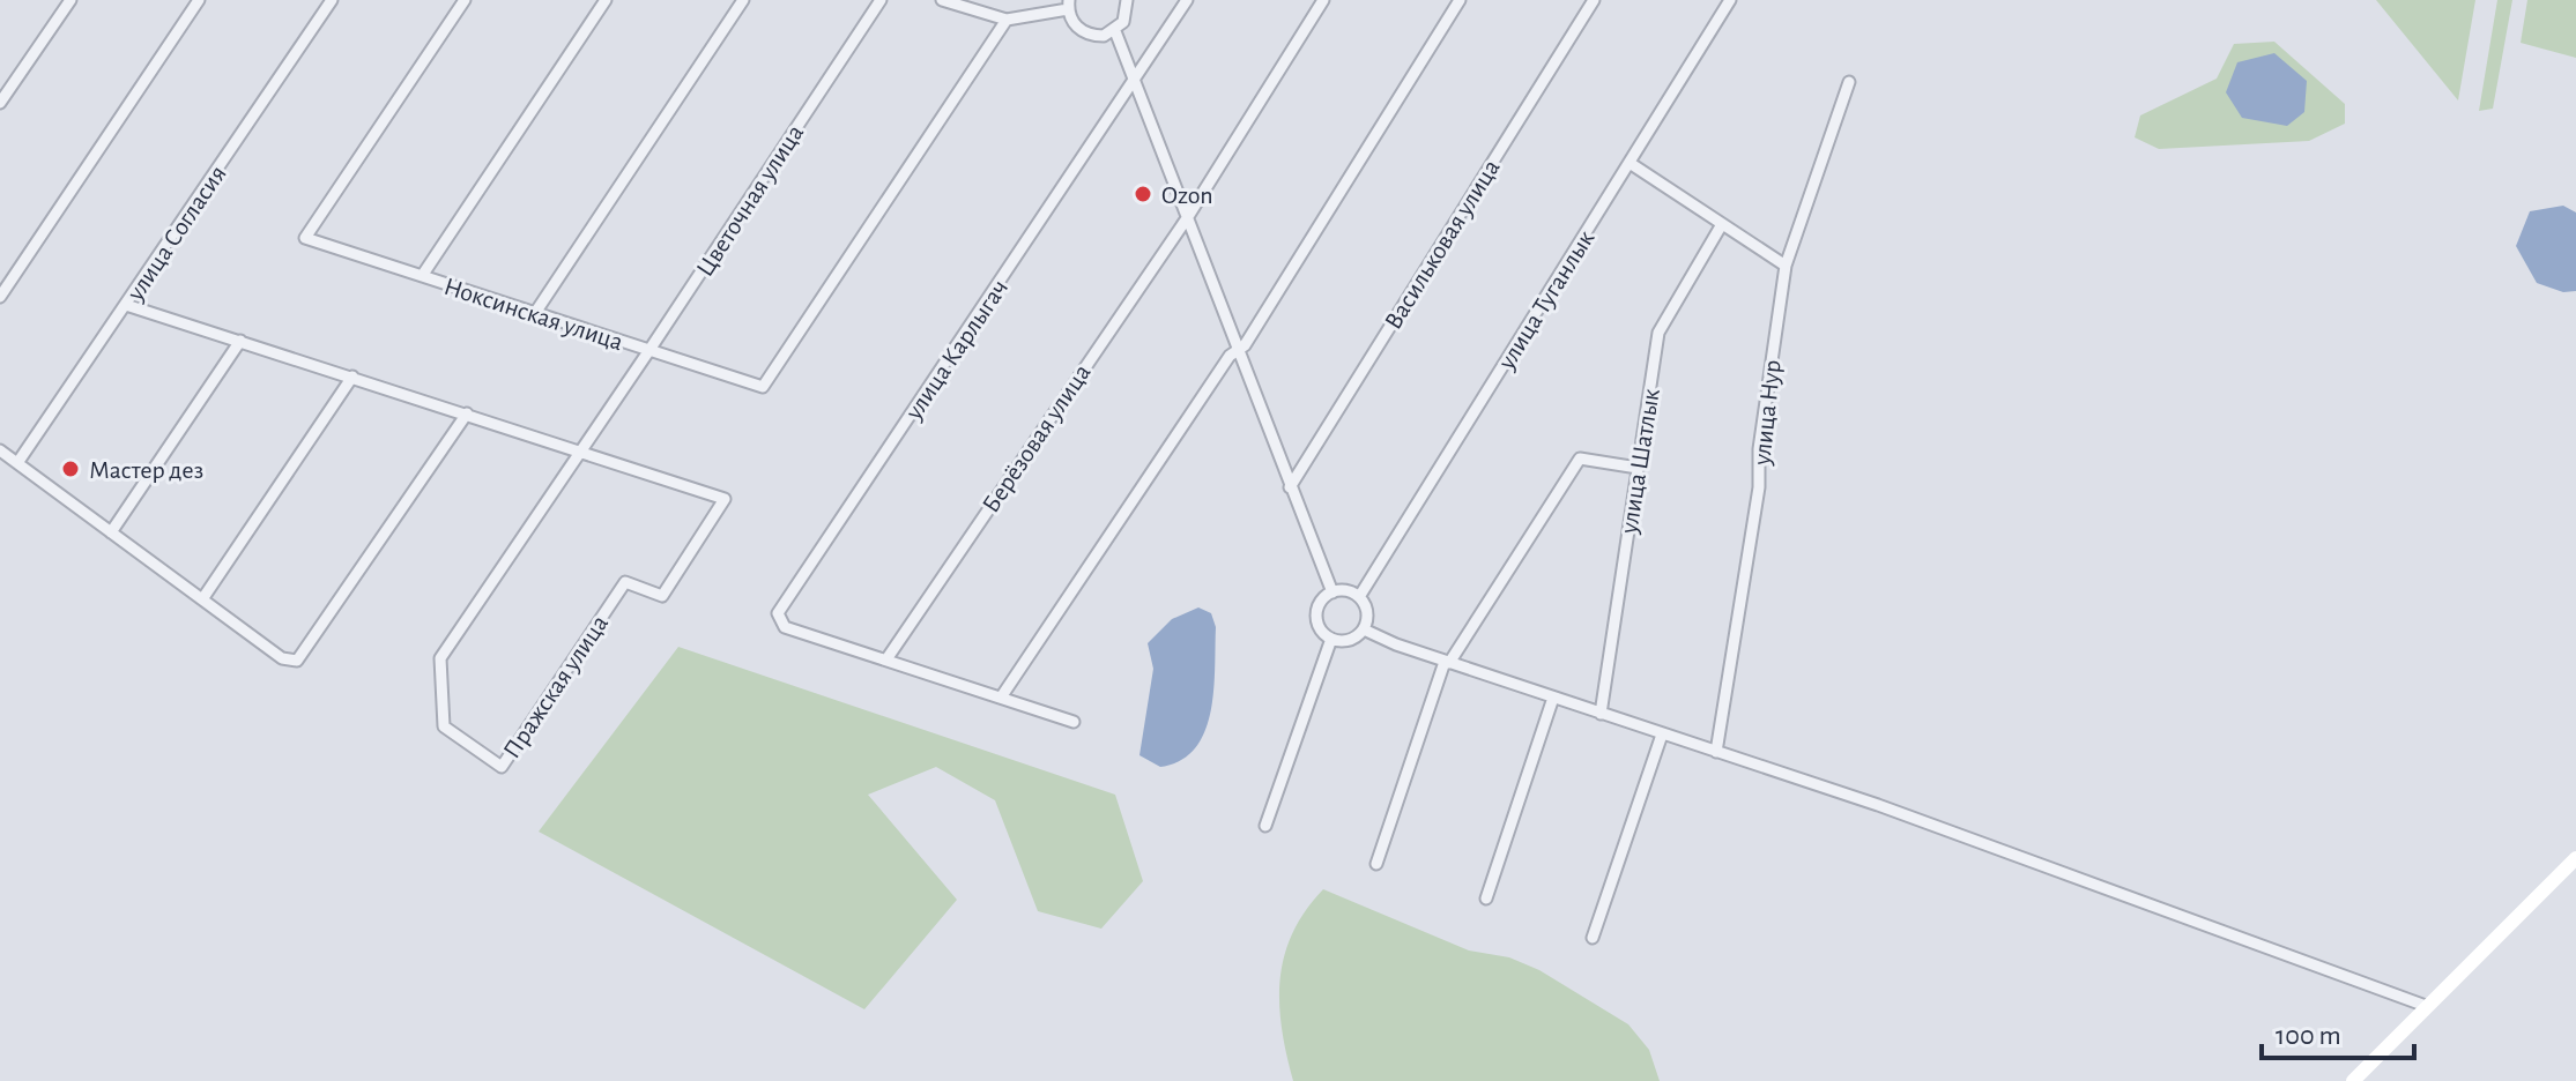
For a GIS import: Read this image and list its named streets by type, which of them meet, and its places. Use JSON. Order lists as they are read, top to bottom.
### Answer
{
  "streets": {
    "street": [
      "Цветочная улица",
      "улица Согласия",
      "Васильковая улица",
      "улица Туганлык",
      "Ноксинская улица",
      "улица Карлыгач",
      "улица Нур",
      "Берёзовая улица",
      "улица Шатлык",
      "Пражская улица"
    ]
  },
  "crossings": [
    ["Цветочная улица", "Ноксинская улица"],
    ["Цветочная улица", "Пражская улица"],
    ["улица Согласия", "Пражская улица"],
    ["улица Карлыгач", "Берёзовая улица"]
  ],
  "places": ["Ozon", "Мастер дез"],
  "scale_bar": "100 m"
}
